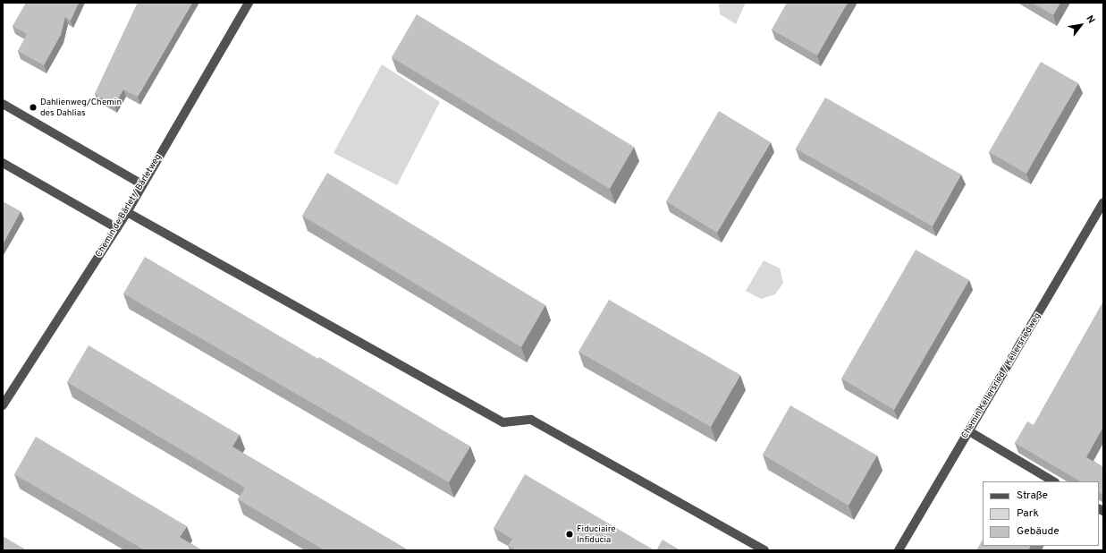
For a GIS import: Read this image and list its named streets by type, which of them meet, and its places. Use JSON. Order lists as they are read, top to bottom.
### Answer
{
  "streets": {
    "street": ["Chemin de Bärlet / Bärletweg", "Chemin Kellersried / Kellersriedweg"]
  },
  "places": ["Dahlienweg/Chemin des Dahlias", "Fiduciaire Infiducia"],
  "legend": ["Straße", "Park", "Gebäude"],
  "north": "top right"
}
